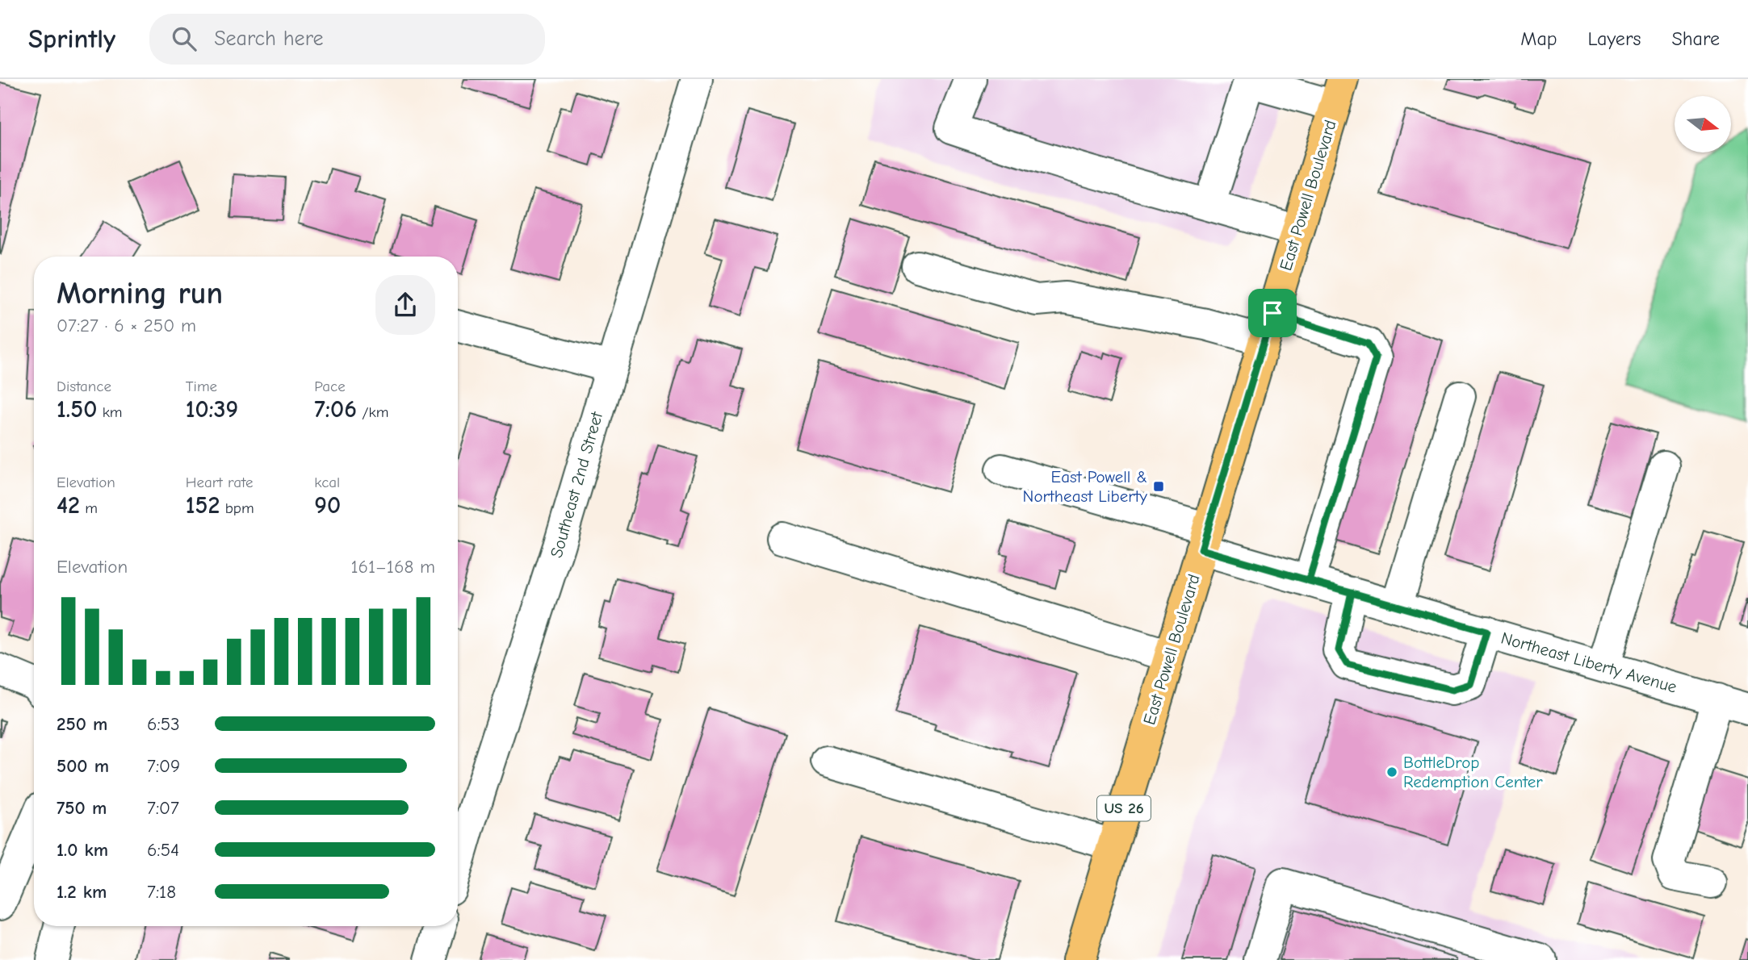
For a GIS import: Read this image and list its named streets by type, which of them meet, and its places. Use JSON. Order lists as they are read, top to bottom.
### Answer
{
  "streets": {
    "main road": ["East Powell Boulevard", "US 26"],
    "street": ["Southeast 2nd Street", "Northeast Liberty Avenue"]
  },
  "crossings": [
    ["East Powell Boulevard", "Northeast Liberty Avenue"]
  ],
  "places": {
    "transit": ["East Powell & Northeast Liberty"],
    "other": ["BottleDrop Redemption Center"]
  },
  "north": "right",
  "page": {
    "header": "Sprintly",
    "search": "Search here",
    "nav": ["Map", "Layers", "Share"],
    "heading": ["Morning run", "07:27 · 6 × 250 m"],
    "stats": [
      ["Distance", "1.50 km"],
      ["Time", "10:39"],
      ["Pace", "7:06 /km"],
      ["Elevation", "42 m"],
      ["Heart rate", "152 bpm"],
      ["kcal", "90"]
    ],
    "chart": ["Elevation", "161–168 m"],
    "list": [
      {
        "name": "250 m",
        "note": "6:53"
      },
      {
        "name": "500 m",
        "note": "7:09"
      },
      {
        "name": "750 m",
        "note": "7:07"
      },
      {
        "name": "1.0 km",
        "note": "6:54"
      },
      {
        "name": "1.2 km",
        "note": "7:18"
      }
    ]
  }
}
